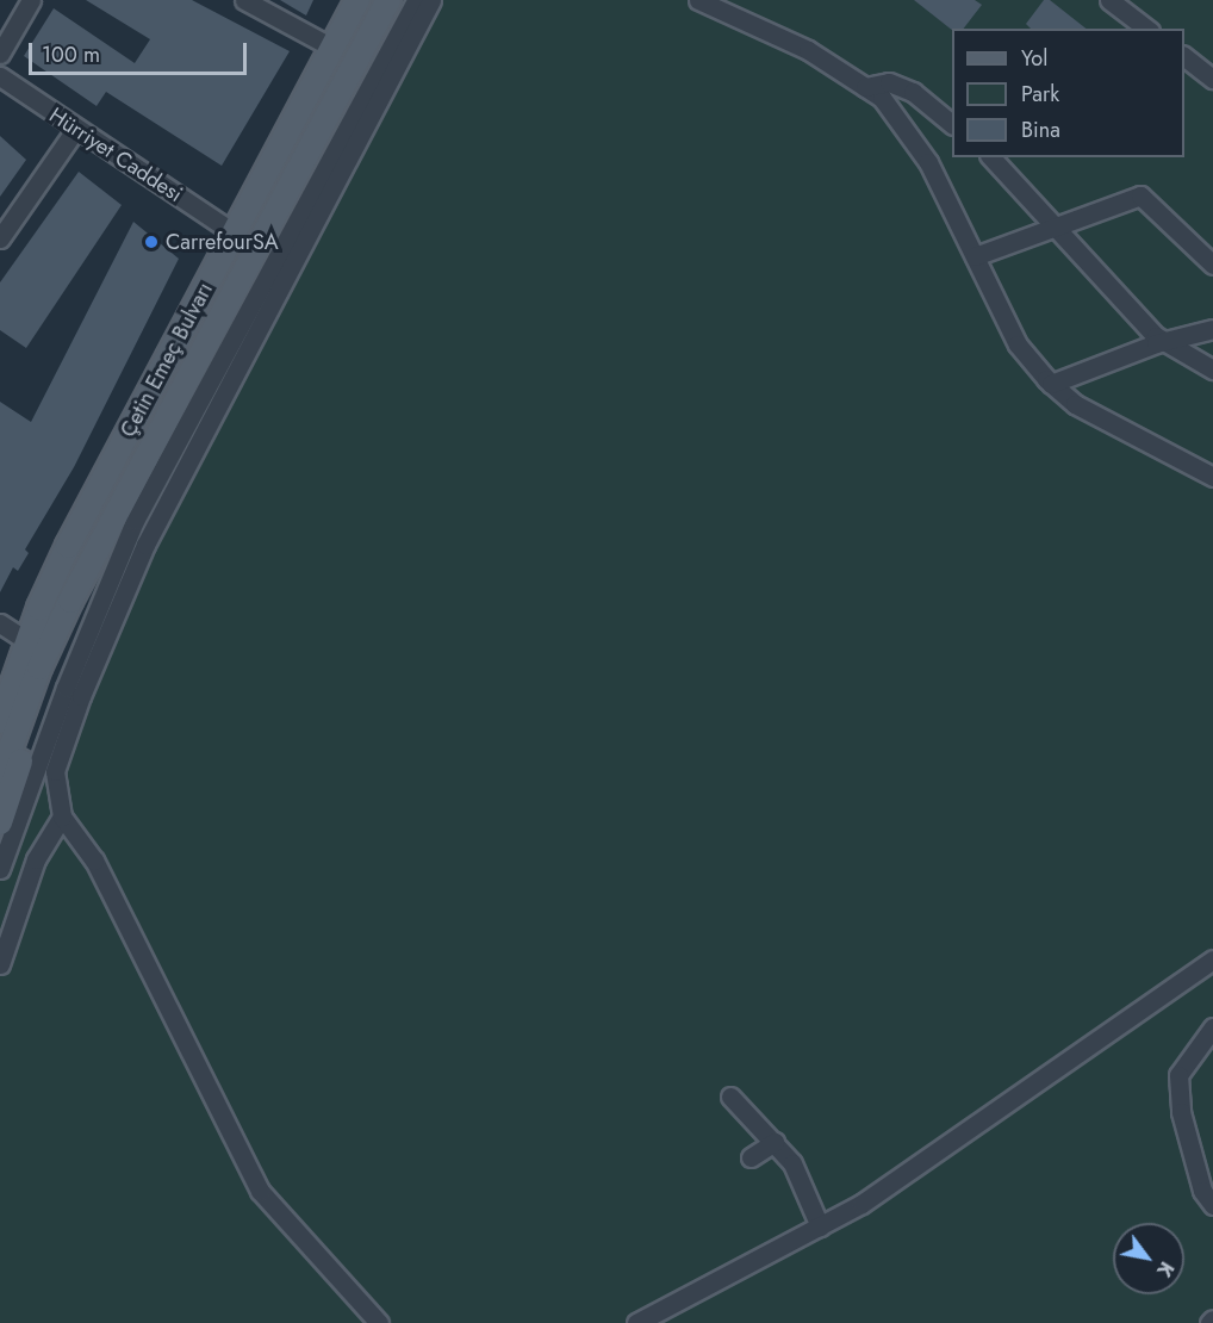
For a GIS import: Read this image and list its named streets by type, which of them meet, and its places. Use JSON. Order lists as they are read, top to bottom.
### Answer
{
  "streets": {
    "main road": ["Çetin Emeç Bulvarı"],
    "street": ["Hürriyet Caddesi"]
  },
  "crossings": [
    ["Hürriyet Caddesi", "Çetin Emeç Bulvarı"]
  ],
  "places": ["CarrefourSA"],
  "legend": ["Yol", "Park", "Bina"],
  "scale_bar": "100 m",
  "north": "bottom right"
}
